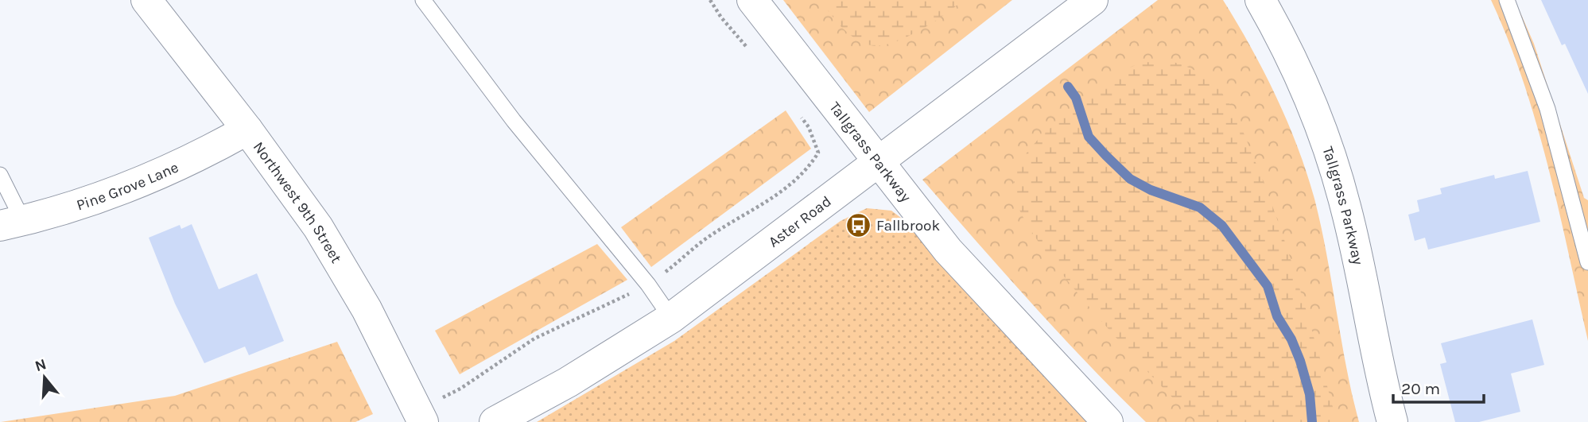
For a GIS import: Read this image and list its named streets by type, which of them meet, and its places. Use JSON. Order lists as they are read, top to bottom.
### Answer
{
  "streets": {
    "street": [
      "Tallgrass Parkway",
      "Pine Grove Lane",
      "Northwest 9th Street",
      "Aster Road"
    ]
  },
  "crossings": [
    ["Tallgrass Parkway", "Aster Road"],
    ["Pine Grove Lane", "Northwest 9th Street"]
  ],
  "places": {
    "bus stop": ["Fallbrook"]
  },
  "scale_bar": "20 m",
  "north": "top"
}
